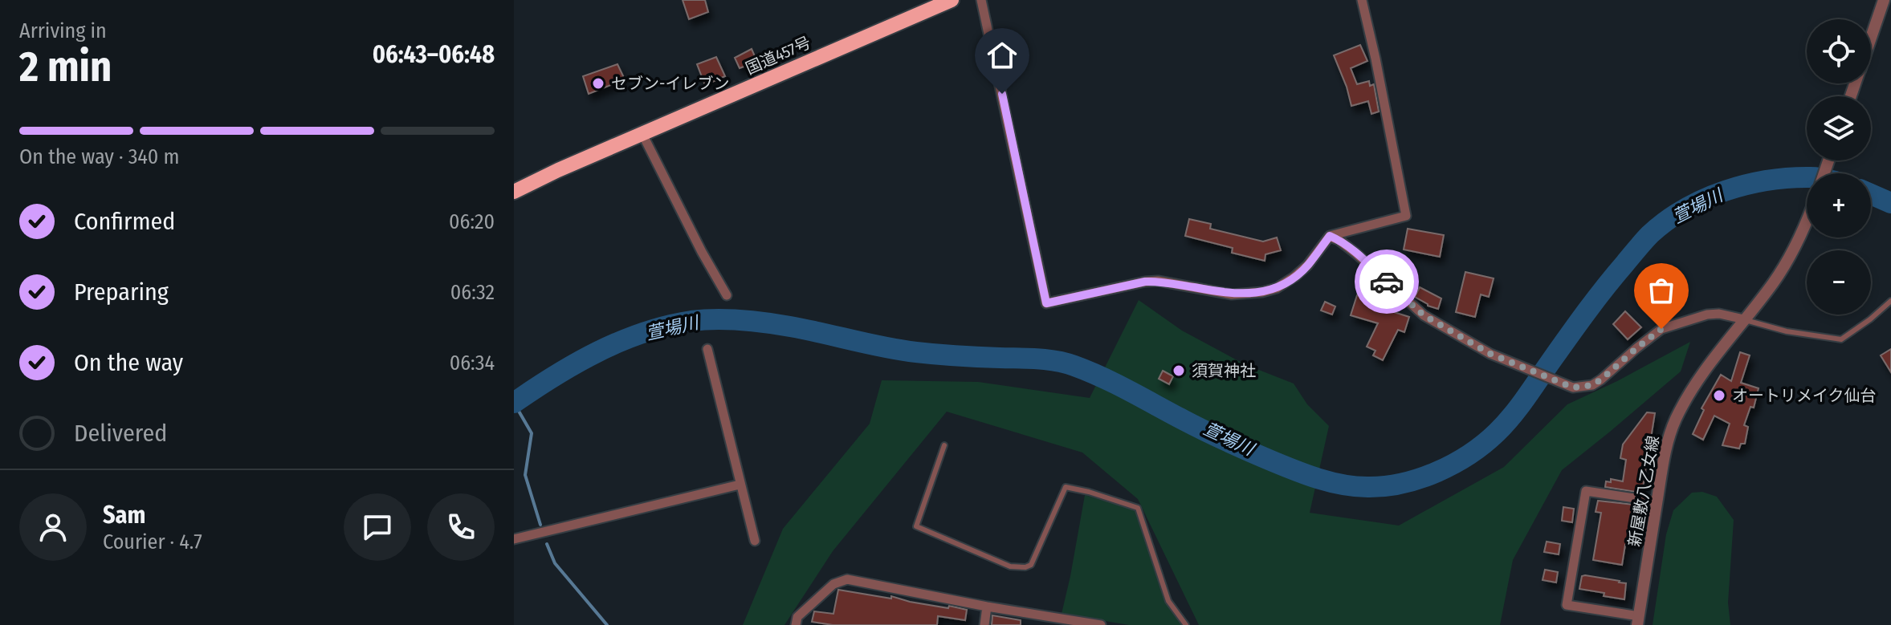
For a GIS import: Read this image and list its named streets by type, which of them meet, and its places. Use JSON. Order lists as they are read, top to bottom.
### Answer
{
  "streets": {
    "highway": ["国道457号"],
    "street": ["新屋敷八乙女線"]
  },
  "water": ["萱場川"],
  "places": ["セブン-イレブン", "須賀神社", "オートリメイク仙台"],
  "page": {
    "heading": ["2 min", "Arriving in", "06:43–06:48"],
    "panel": ["Sam", "Courier · 4.7"],
    "map_buttons": ["+", "−"],
    "bar": "On the way · 340 m",
    "list": [
      ["Confirmed", "06:20"],
      ["Preparing", "06:32"],
      ["On the way", "06:34"],
      "Delivered"
    ]
  }
}
